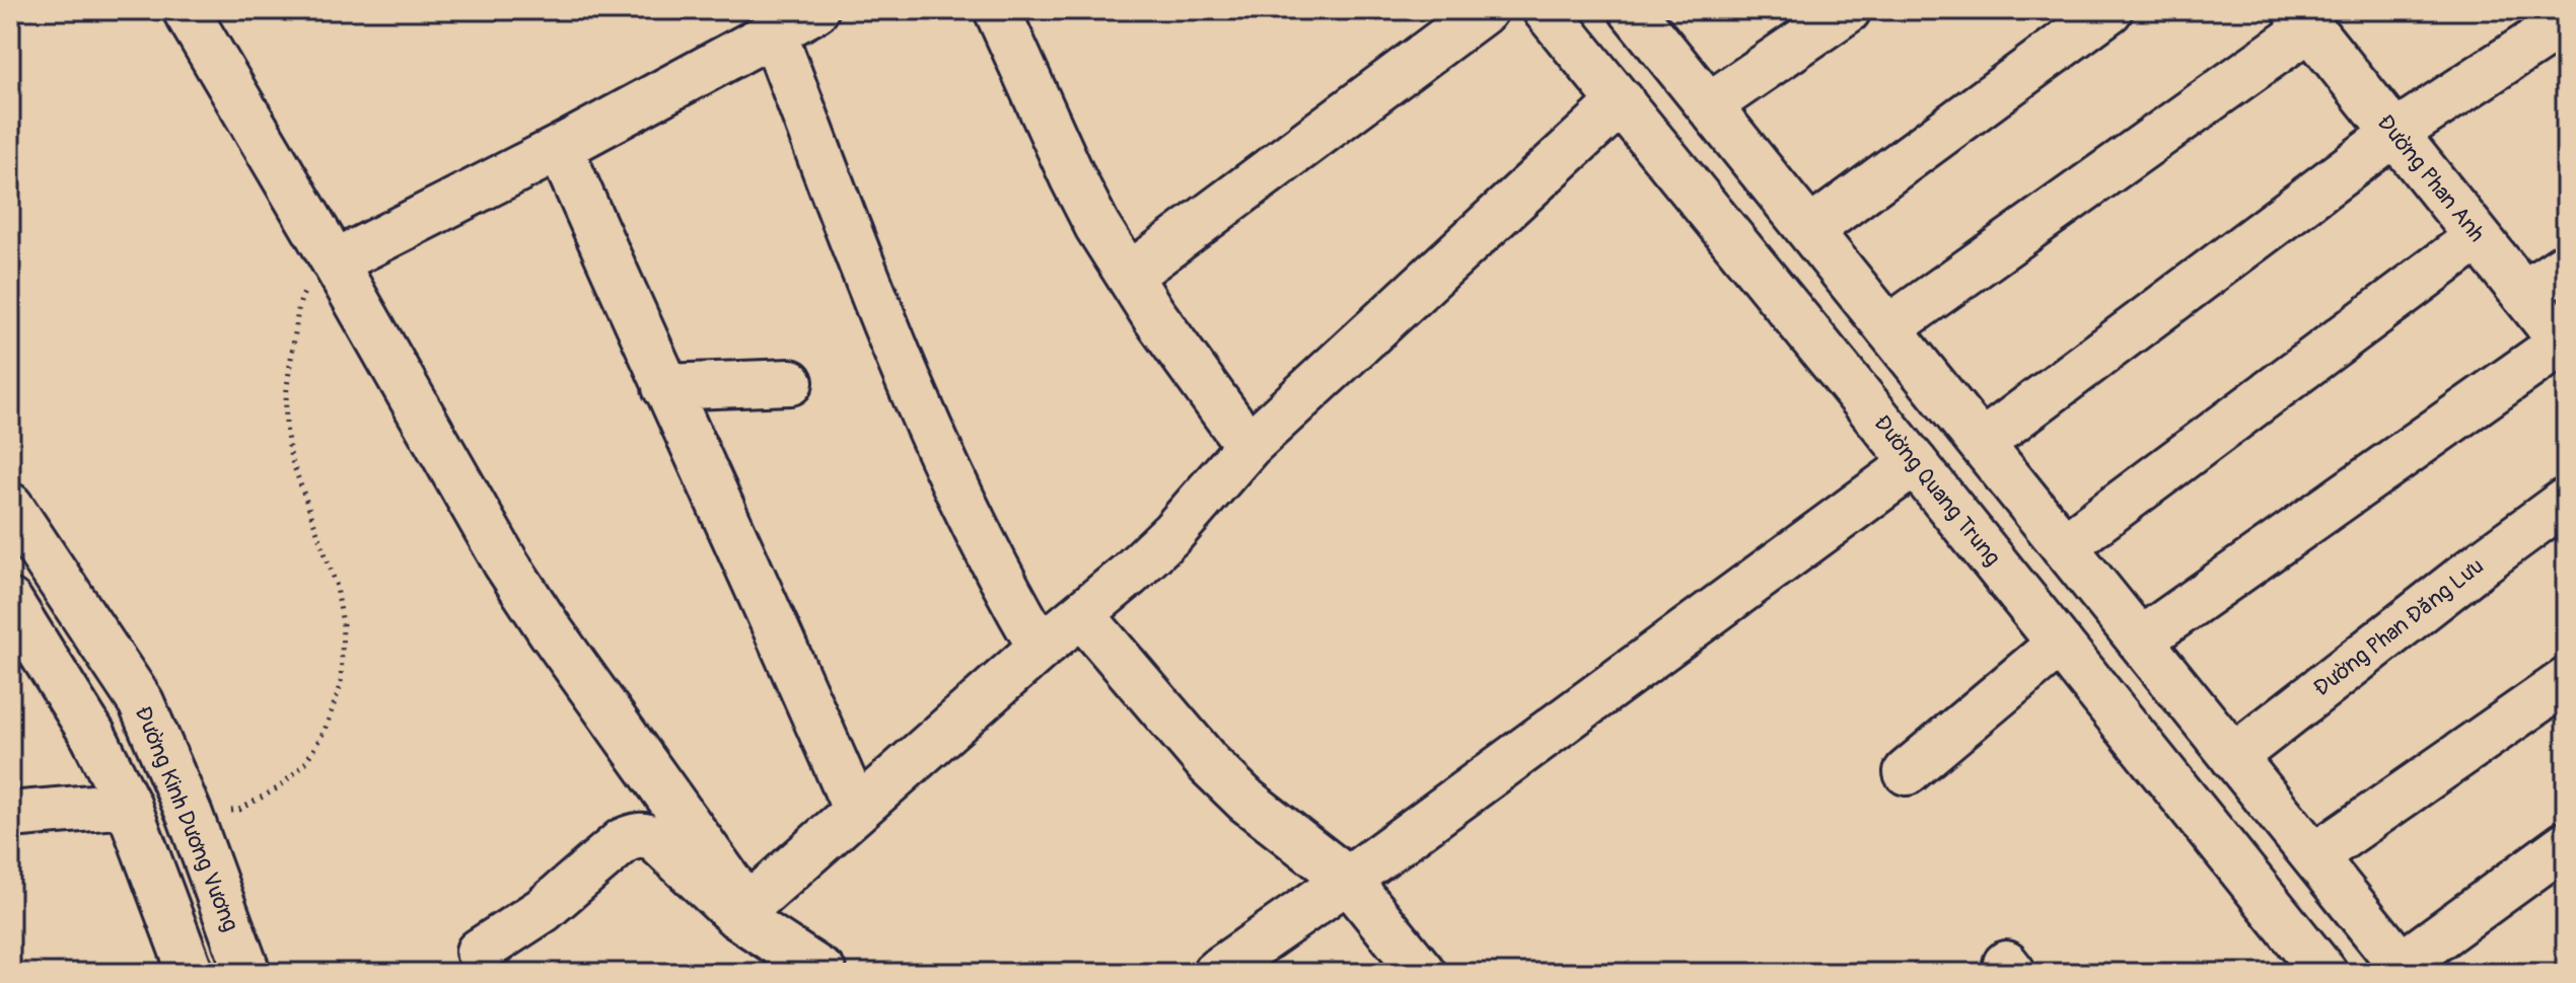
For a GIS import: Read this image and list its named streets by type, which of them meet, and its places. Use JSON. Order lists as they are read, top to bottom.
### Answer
{
  "streets": {
    "main road": [
      "Đường Phan Anh",
      "Đường Quang Trung",
      "Đường Phan Đăng Lưu",
      "Đường Kinh Dương Vương"
    ]
  }
}
